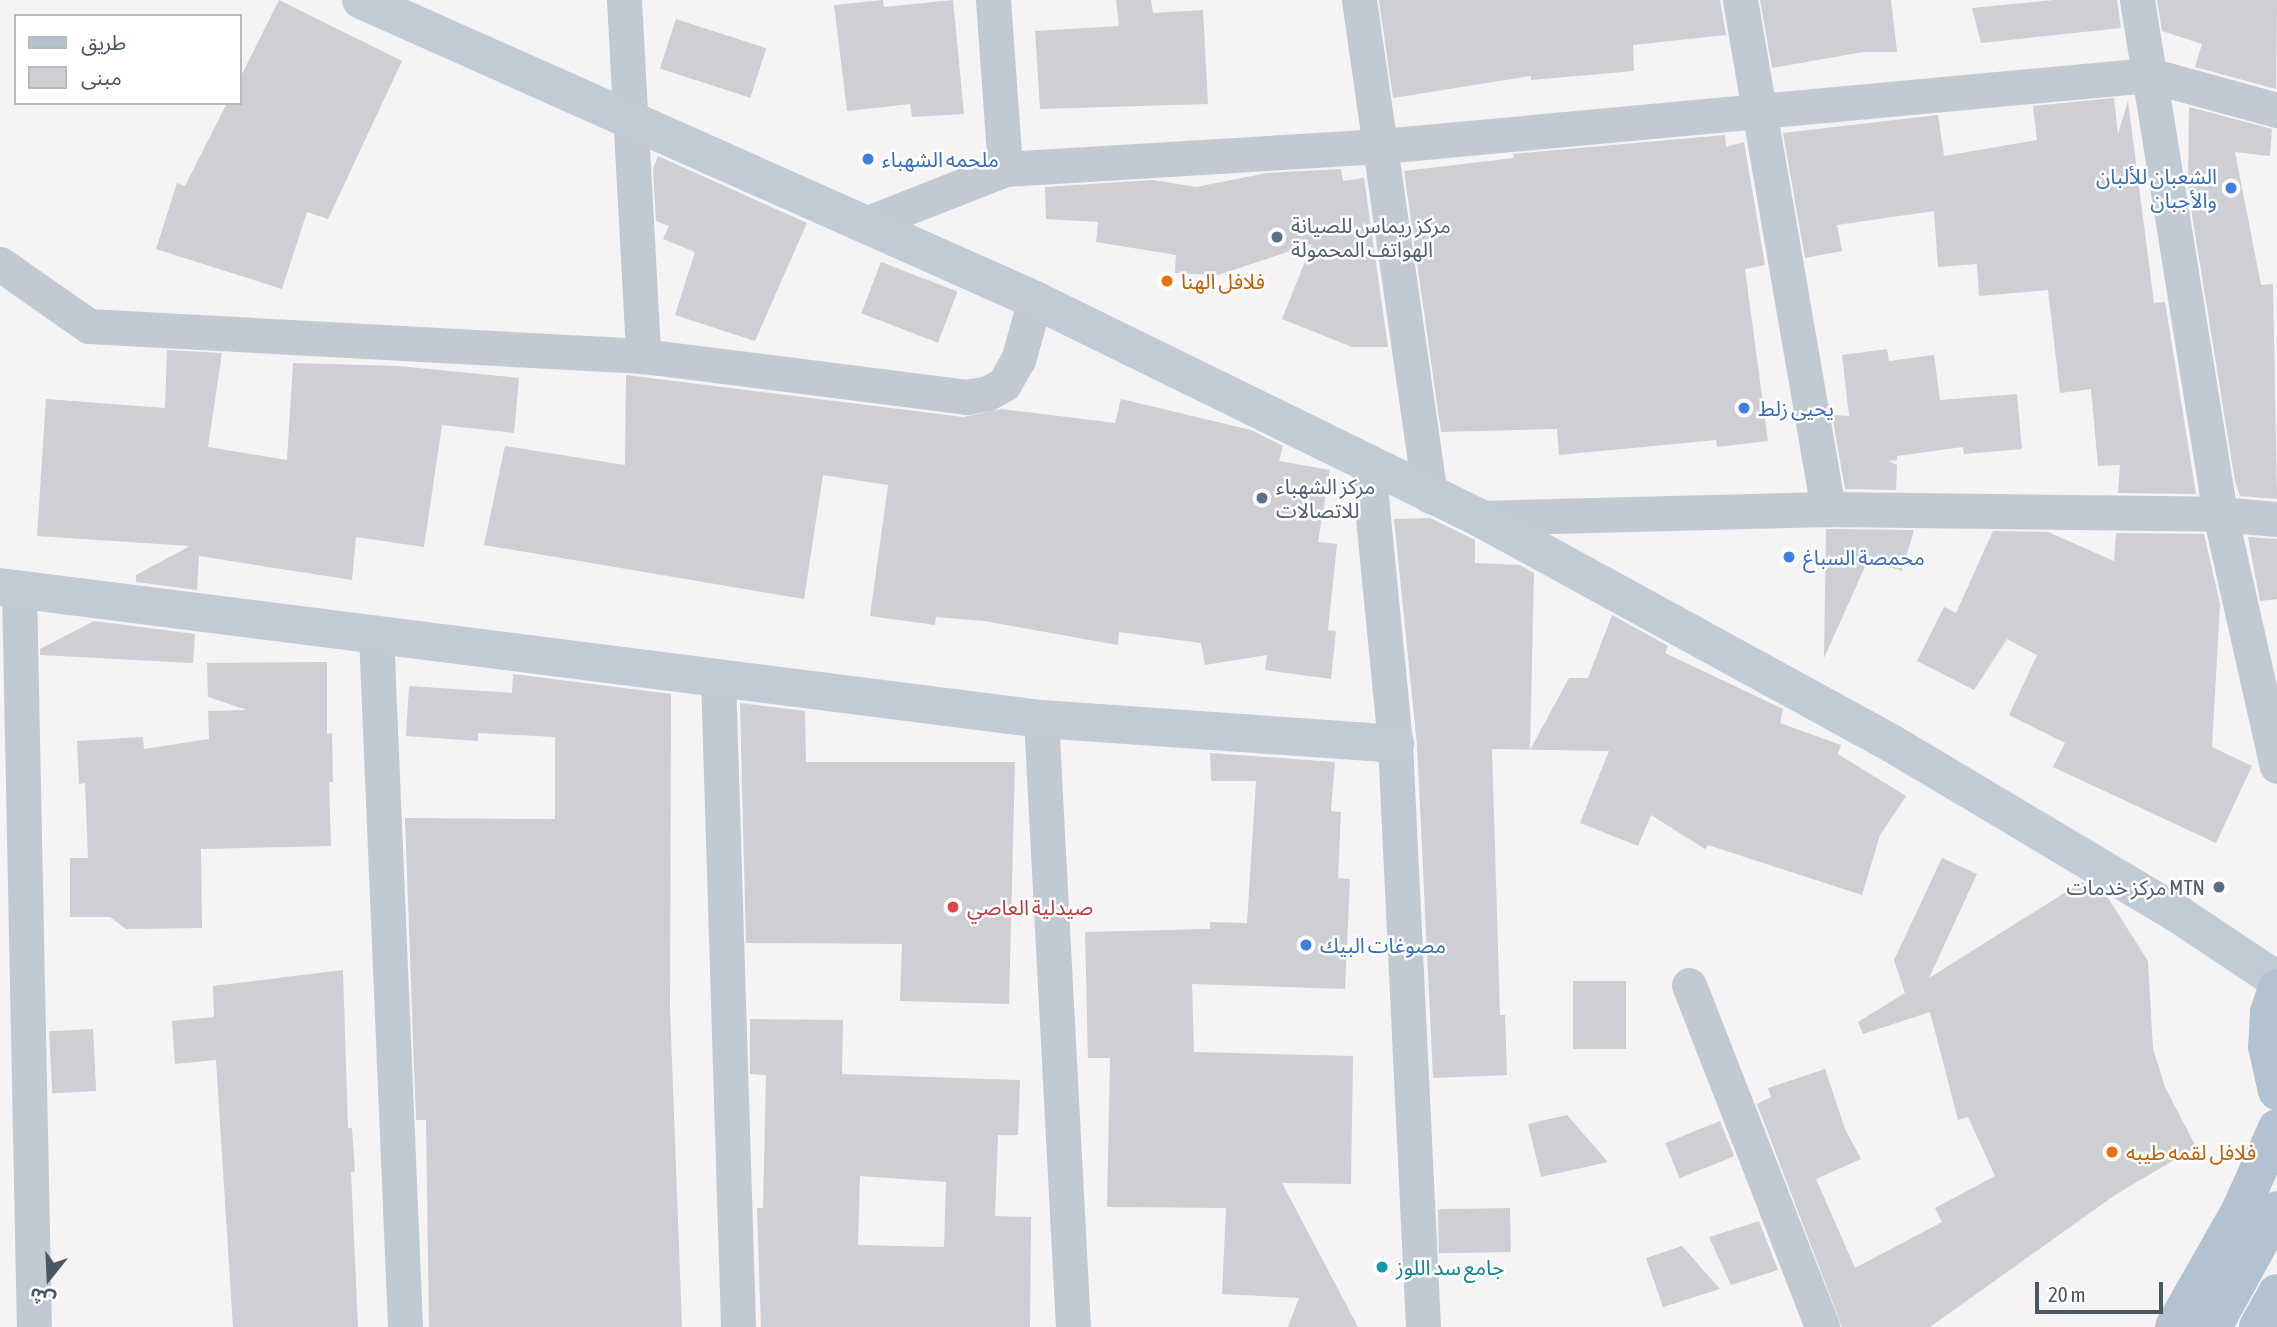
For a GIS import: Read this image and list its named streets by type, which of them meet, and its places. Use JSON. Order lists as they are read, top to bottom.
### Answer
{
  "places": [
    "ملحمه الشهباء",
    "الشعبان للألبان والأجبان",
    "مركز ريماس للصيانة الهواتف المحمولة",
    "فلافل الهنا",
    "يحيى زلط",
    "مركز الشهباء للاتصالات",
    "محمصة السباغ",
    "مركز خدمات MTN",
    "صيدلية العاصي",
    "مصوغات البيك",
    "فلافل لقمه طيبه",
    "جامع سد اللوز"
  ],
  "legend": ["طريق", "مبنى"],
  "scale_bar": "20 m",
  "north": "bottom"
}
